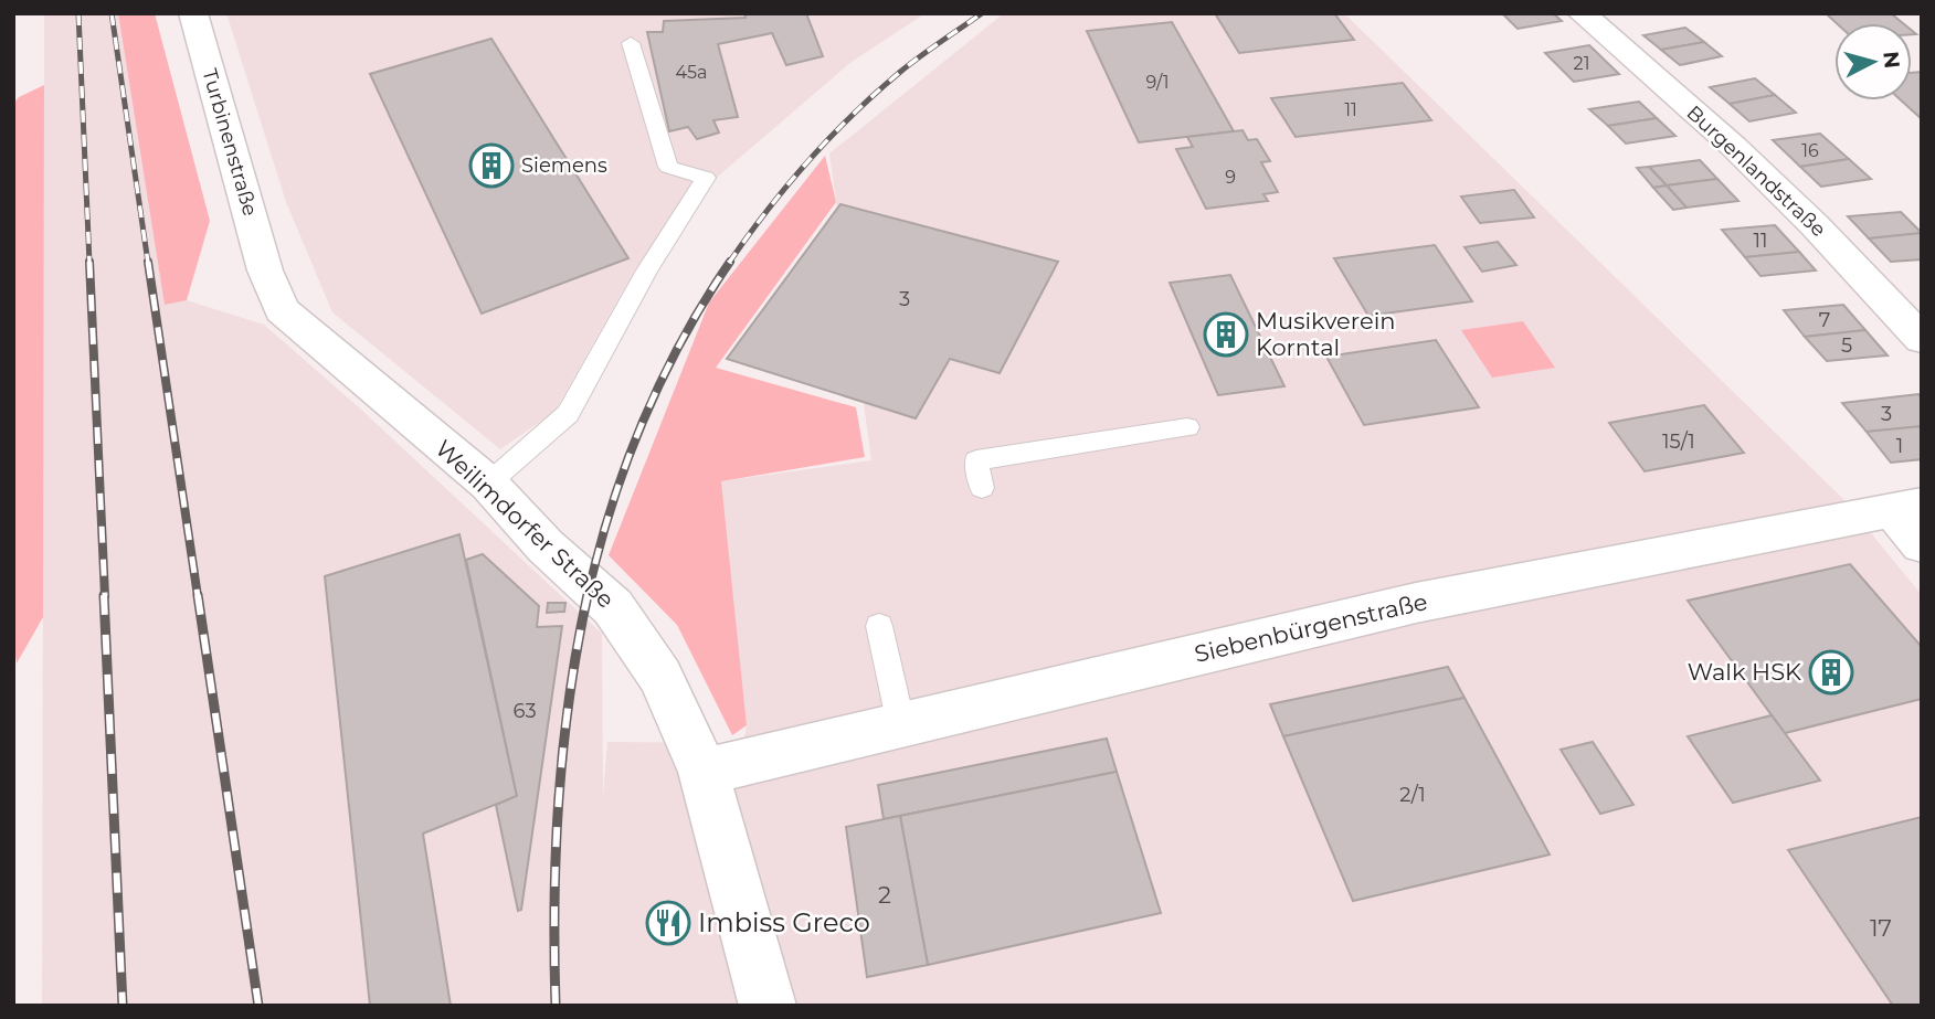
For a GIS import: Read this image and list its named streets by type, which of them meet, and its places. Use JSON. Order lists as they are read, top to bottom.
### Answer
{
  "streets": {
    "street": [
      "Turbinenstraße",
      "Burgenlandstraße",
      "Weilimdorfer Straße",
      "Siebenbürgenstraße"
    ]
  },
  "crossings": [
    ["Turbinenstraße", "Weilimdorfer Straße"],
    ["Weilimdorfer Straße", "Siebenbürgenstraße"]
  ],
  "places": {
    "building": ["Siemens", "Musikverein Korntal", "Walk HSK"],
    "restaurant": ["Imbiss Greco"]
  },
  "house_numbers": [
    "21",
    "45a",
    "9/1",
    "11",
    "16",
    "9",
    "11",
    "3",
    "7",
    "5",
    "3",
    "15/1",
    "1",
    "63",
    "2/1",
    "2",
    "17"
  ],
  "north": "right"
}
